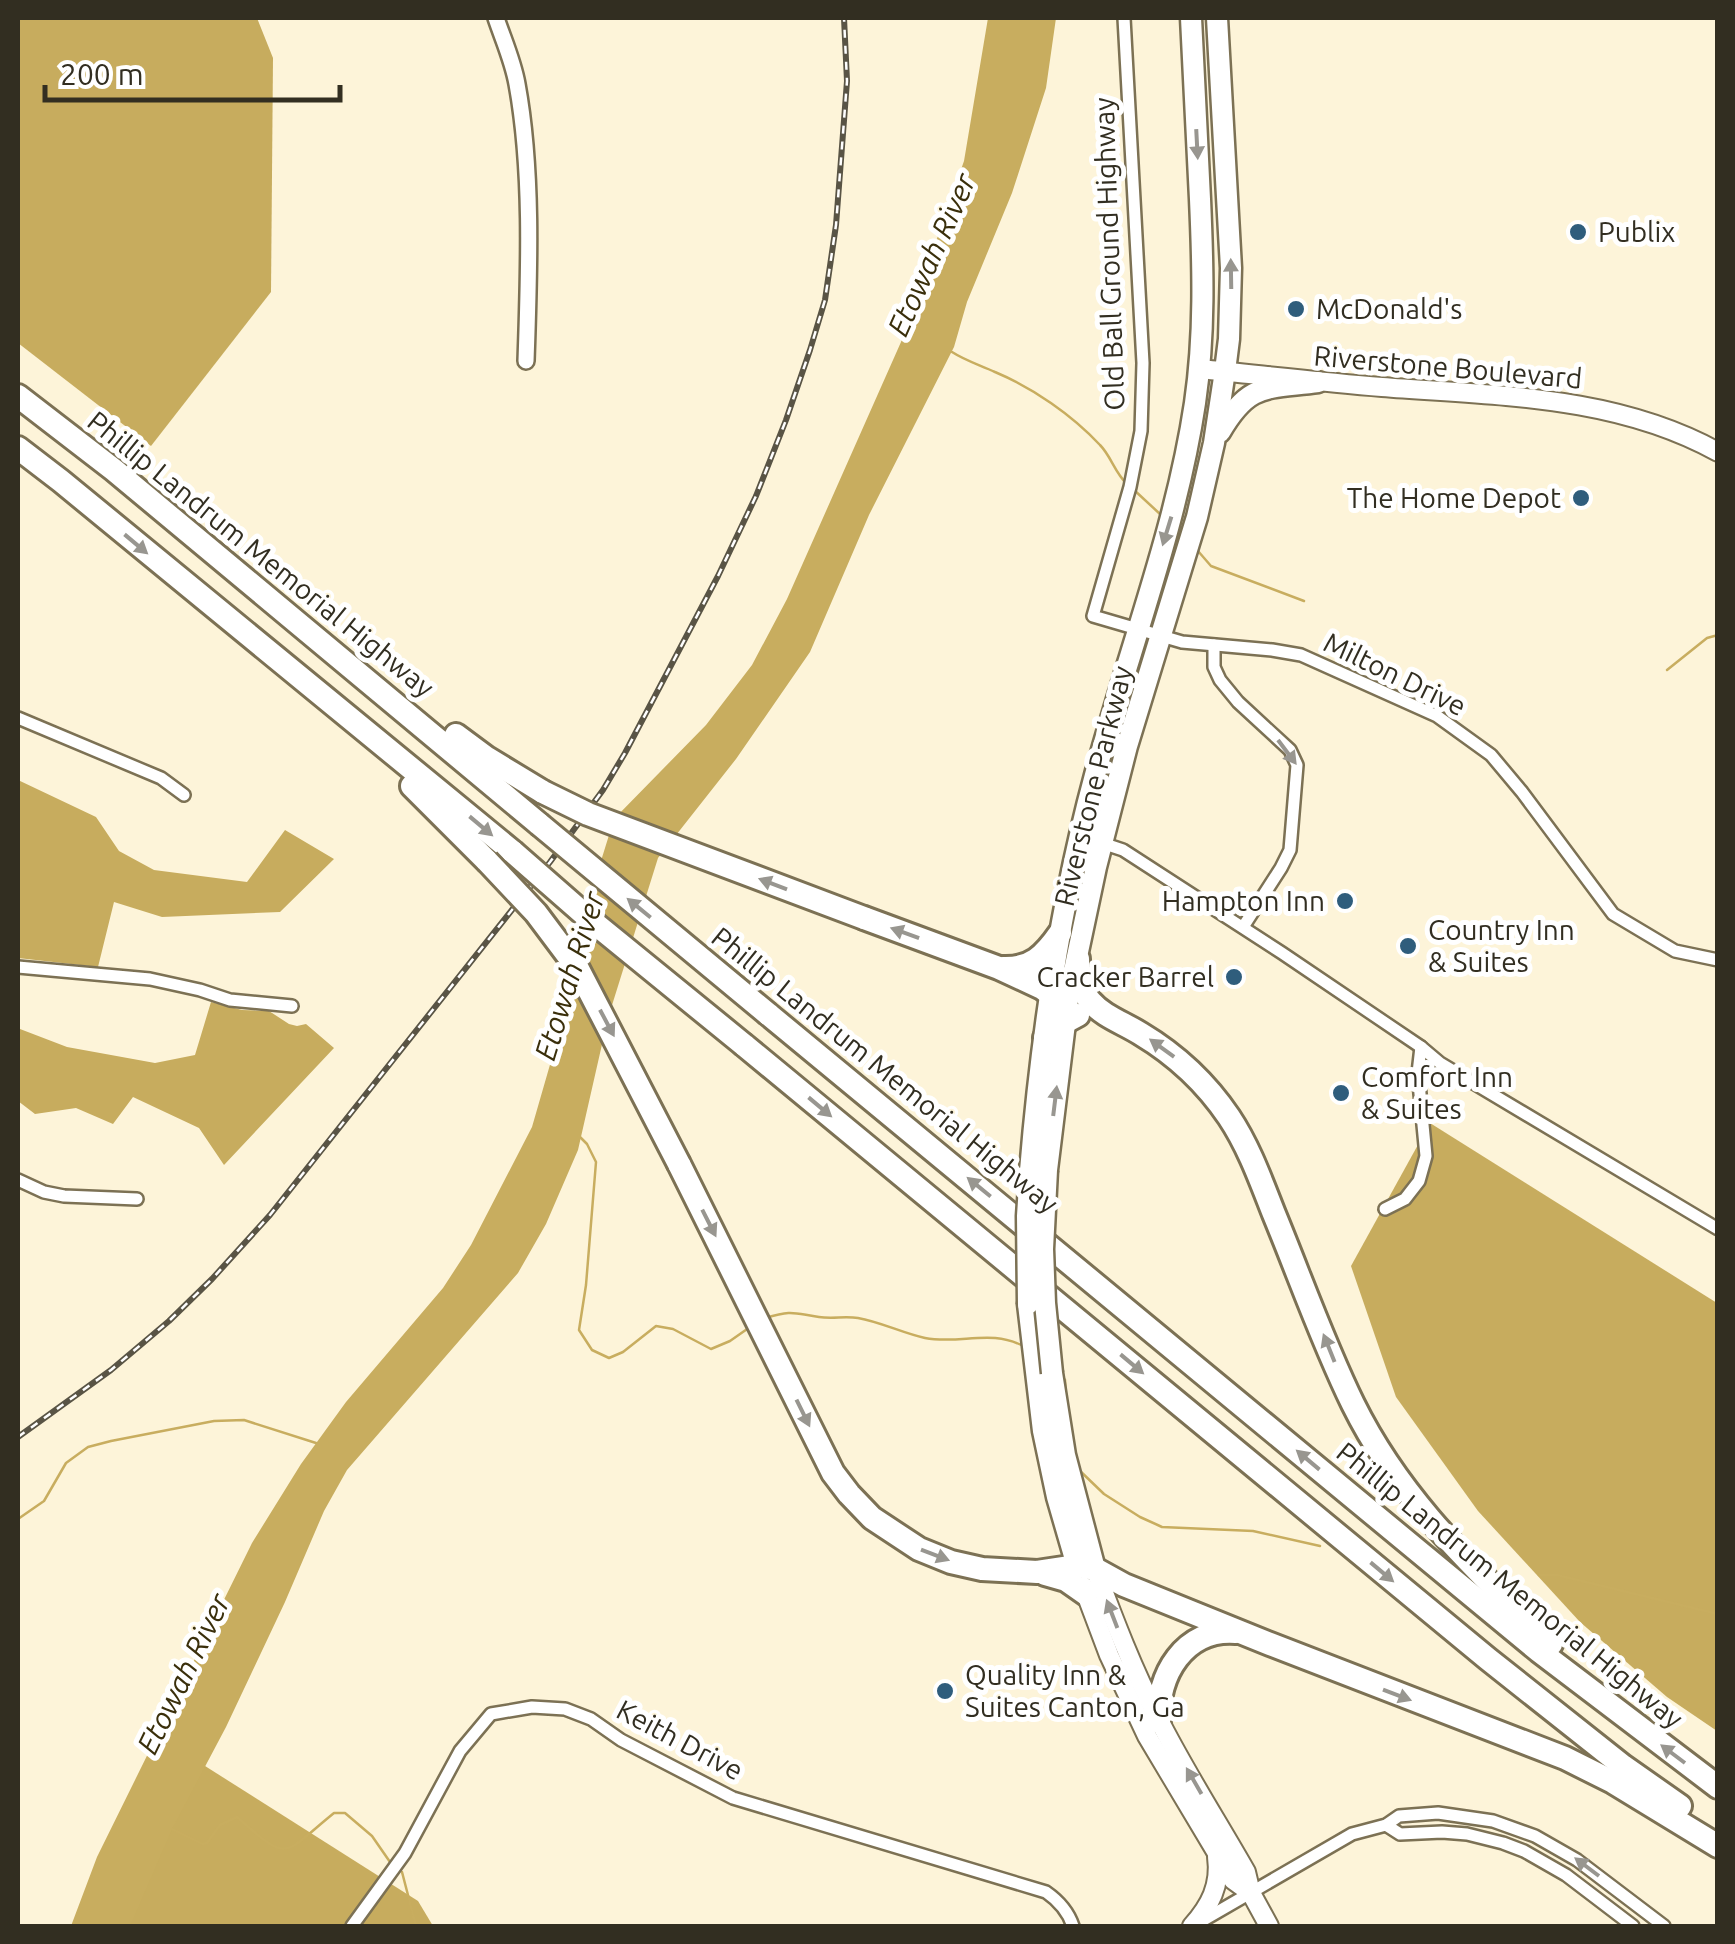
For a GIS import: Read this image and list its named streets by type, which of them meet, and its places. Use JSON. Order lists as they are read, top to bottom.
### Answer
{
  "streets": {
    "highway": ["Phillip Landrum Memorial Highway"],
    "main road": ["Riverstone Boulevard", "Riverstone Parkway"],
    "street": ["Old Ball Ground Highway", "Milton Drive", "Keith Drive"]
  },
  "crossings": [
    ["Old Ball Ground Highway", "Milton Drive"],
    ["Old Ball Ground Highway", "Riverstone Parkway"],
    ["Riverstone Boulevard", "Riverstone Parkway"],
    ["Milton Drive", "Riverstone Parkway"]
  ],
  "water": ["Etowah River"],
  "places": [
    "Publix",
    "McDonald's",
    "The Home Depot",
    "Hampton Inn",
    "Country Inn & Suites",
    "Cracker Barrel",
    "Comfort Inn & Suites",
    "Quality Inn & Suites Canton, Ga"
  ],
  "scale_bar": "200 m"
}
